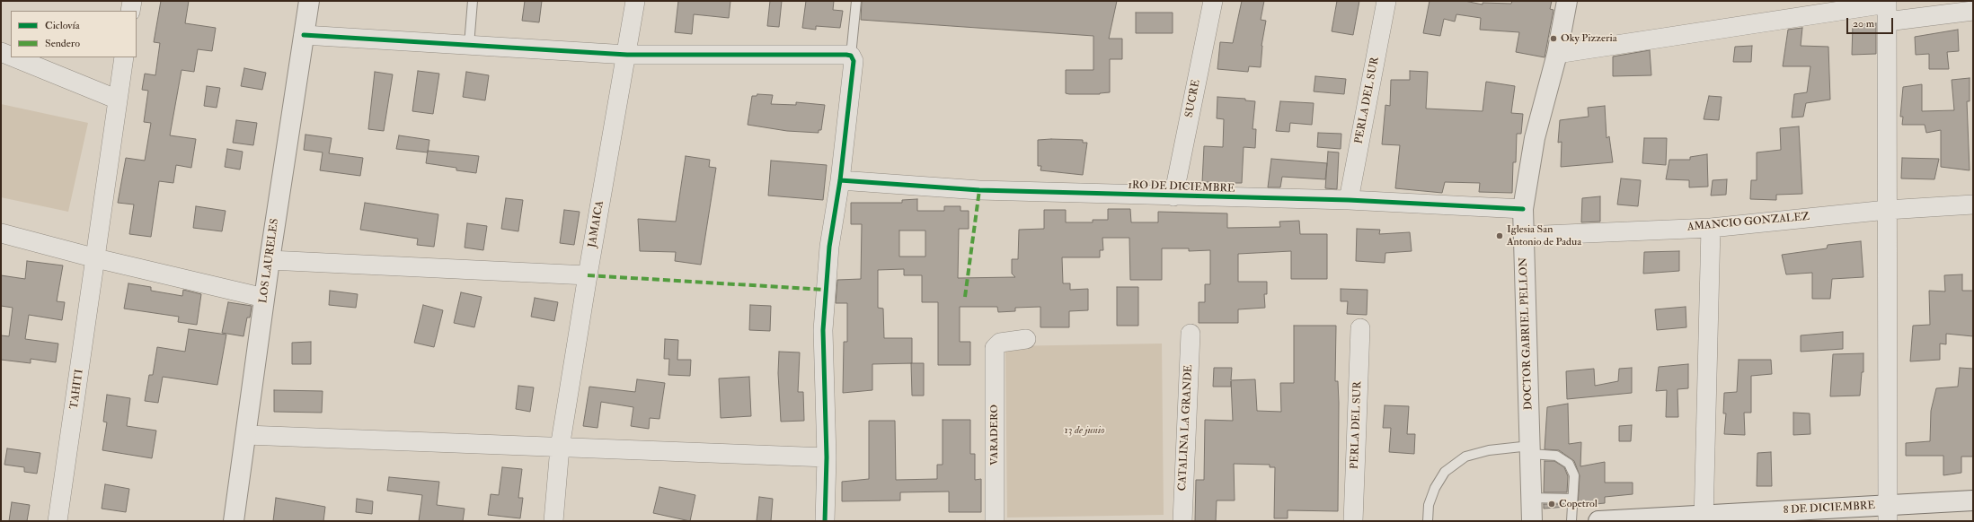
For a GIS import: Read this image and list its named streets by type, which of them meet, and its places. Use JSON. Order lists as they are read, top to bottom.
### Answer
{
  "streets": {
    "street": [
      "SUCRE",
      "PERLA DEL SUR",
      "1RO DE DICIEMBRE",
      "AMANCIO GONZALEZ",
      "JAMAICA",
      "LOS LAURELES",
      "DOCTOR GABRIEL PELLON",
      "TAHITI",
      "CATALINA LA GRANDE",
      "VARADERO",
      "8 DE DICIEMBRE"
    ]
  },
  "crossings": [
    ["SUCRE", "1RO DE DICIEMBRE"],
    ["PERLA DEL SUR", "1RO DE DICIEMBRE"],
    ["1RO DE DICIEMBRE", "DOCTOR GABRIEL PELLON"],
    ["AMANCIO GONZALEZ", "DOCTOR GABRIEL PELLON"]
  ],
  "parks": ["13 de junio"],
  "places": ["Oky Pizzeria", "Iglesia San Antonio de Padua", "Copetrol"],
  "legend": ["Ciclovía", "Sendero"],
  "scale_bar": "20 m"
}
